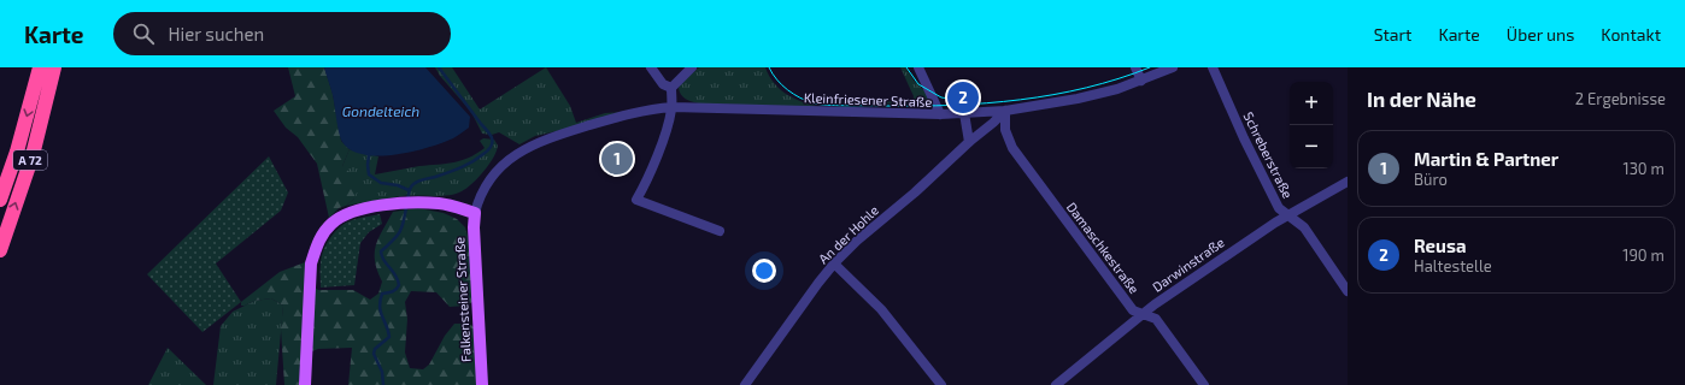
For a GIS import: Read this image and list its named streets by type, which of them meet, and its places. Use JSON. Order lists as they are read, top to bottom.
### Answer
{
  "streets": {
    "highway": ["A 72"],
    "main road": ["Falkensteiner Straße"],
    "street": [
      "Kleinfriesener Straße",
      "Schreberstraße",
      "An der Hohle",
      "Damaschkestraße",
      "Darwinstraße"
    ]
  },
  "crossings": [
    ["Kleinfriesener Straße", "An der Hohle"],
    ["Kleinfriesener Straße", "Damaschkestraße"],
    ["Kleinfriesener Straße", "Falkensteiner Straße"],
    ["Schreberstraße", "Darwinstraße"],
    ["An der Hohle", "Damaschkestraße"],
    ["Damaschkestraße", "Darwinstraße"]
  ],
  "water": ["Gondelteich"],
  "page": {
    "header": "Karte",
    "search": "Hier suchen",
    "nav": [
      "Start",
      "Karte",
      "Über uns",
      "Kontakt"
    ],
    "heading": ["In der Nähe", "2 Ergebnisse"],
    "pins": ["2", "1"],
    "map_buttons": ["+", "−"],
    "list": [
      {
        "mark": "1",
        "name": "Martin & Partner",
        "note": "Büro",
        "value": "130 m"
      },
      {
        "mark": "2",
        "name": "Reusa",
        "note": "Haltestelle",
        "value": "190 m"
      }
    ]
  }
}
